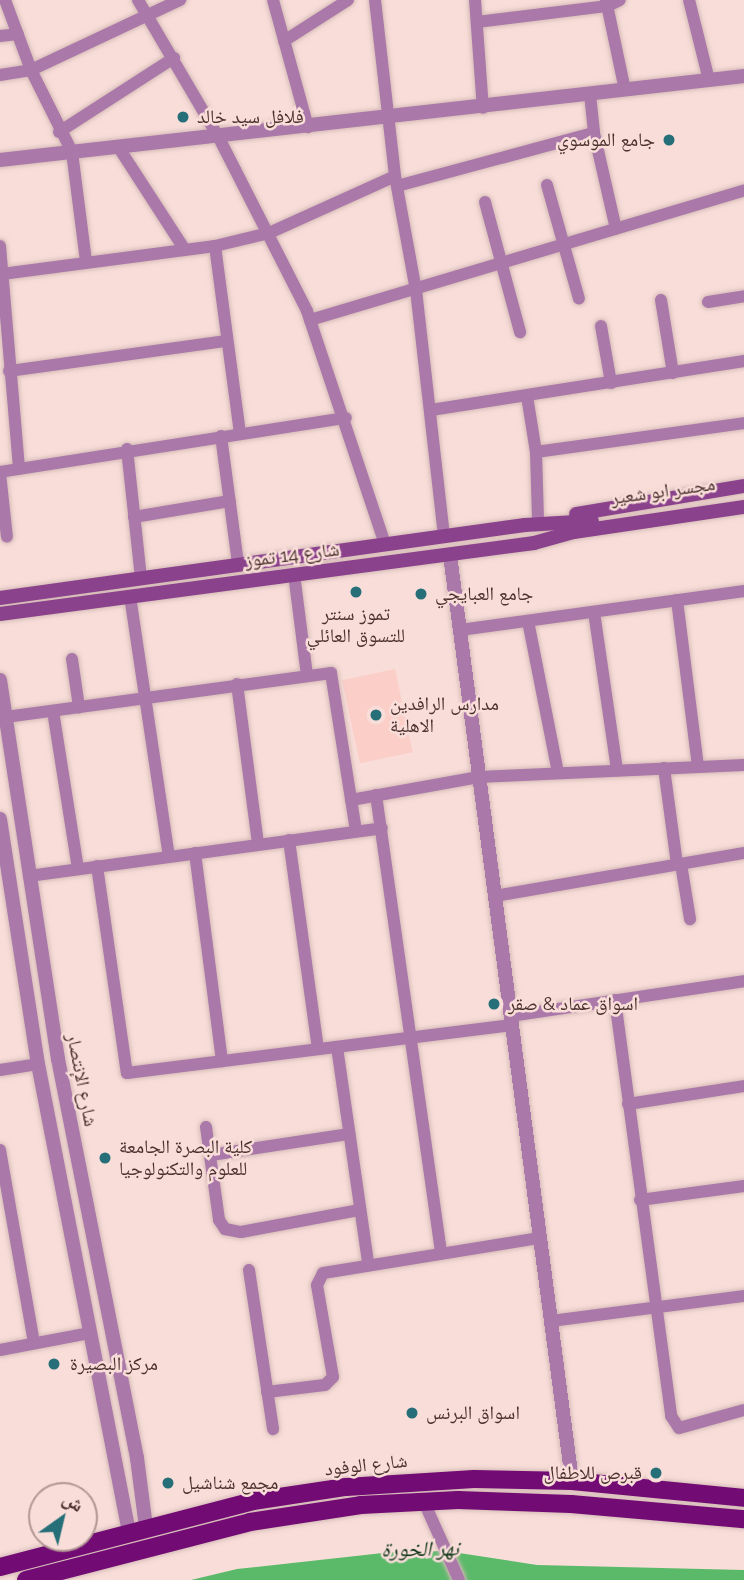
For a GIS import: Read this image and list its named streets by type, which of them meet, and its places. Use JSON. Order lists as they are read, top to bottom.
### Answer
{
  "streets": {
    "main road": ["مجسر ابو شعير", "شارع 14 تموز", "شارع الوفود"],
    "street": ["شارع الإنتصار"]
  },
  "crossings": [
    ["مجسر ابو شعير", "شارع 14 تموز"],
    ["شارع الإنتصار", "شارع الوفود"]
  ],
  "water": ["نهر الخورة"],
  "places": [
    "فلافل سيد خالد",
    "جامع الموسوي",
    "تموز سنتر للتسوق العائلي",
    "جامع العبايجي",
    "مدارس الرافدين اﻻهلية",
    "اسواق عماد & صقر",
    "كلية البصرة الجامعة للعلوم والتكنولوجيا",
    "مركز البصيرة",
    "اسواق البرنس",
    "قبرص للاطفال",
    "مجمع شناشيل"
  ],
  "north": "top right"
}
